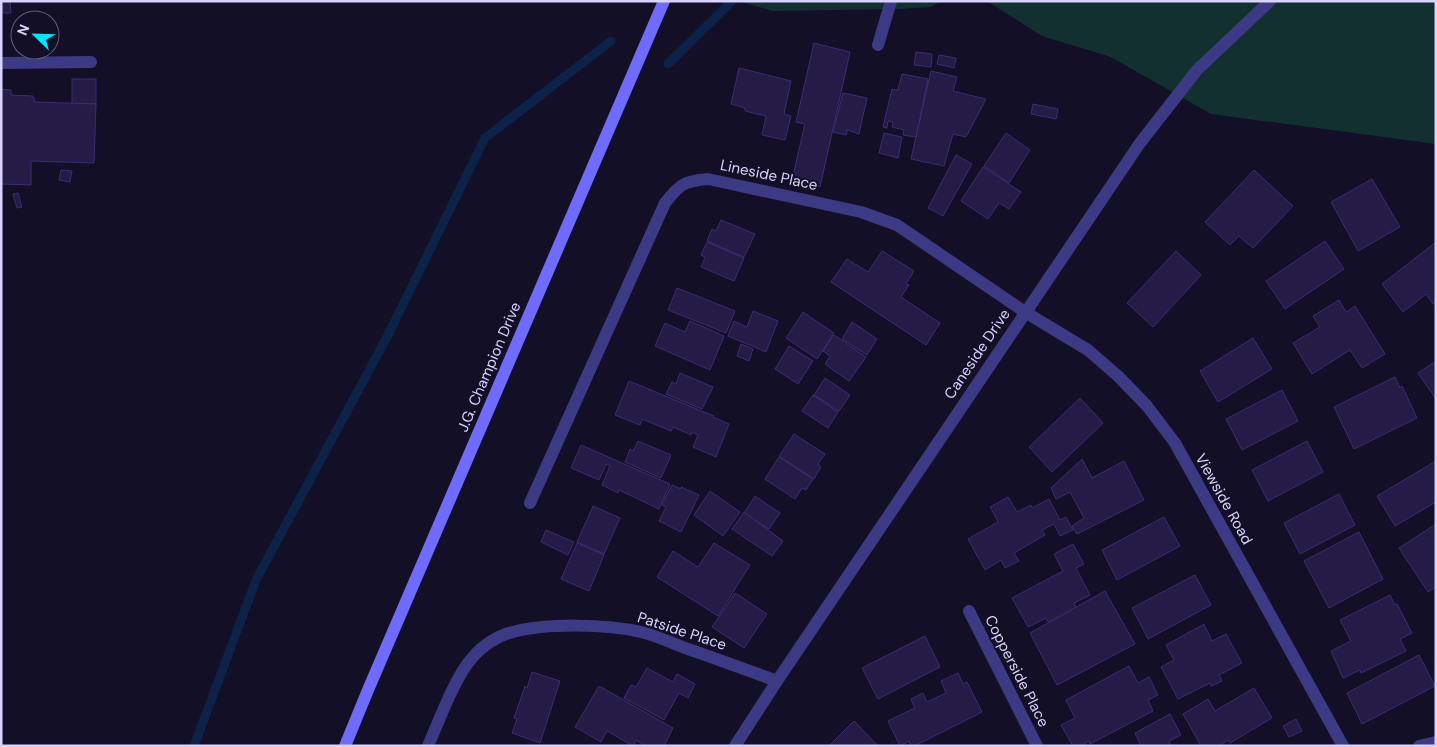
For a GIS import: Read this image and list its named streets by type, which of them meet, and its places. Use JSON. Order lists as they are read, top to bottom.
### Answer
{
  "streets": {
    "main road": ["J.G. Champion Drive"],
    "street": [
      "Lineside Place",
      "Caneside Drive",
      "Viewside Road",
      "Patside Place",
      "Copperside Place"
    ]
  },
  "crossings": [
    ["Lineside Place", "Caneside Drive"],
    ["Lineside Place", "Viewside Road"],
    ["Caneside Drive", "Viewside Road"],
    ["Caneside Drive", "Patside Place"]
  ],
  "north": "top left"
}
